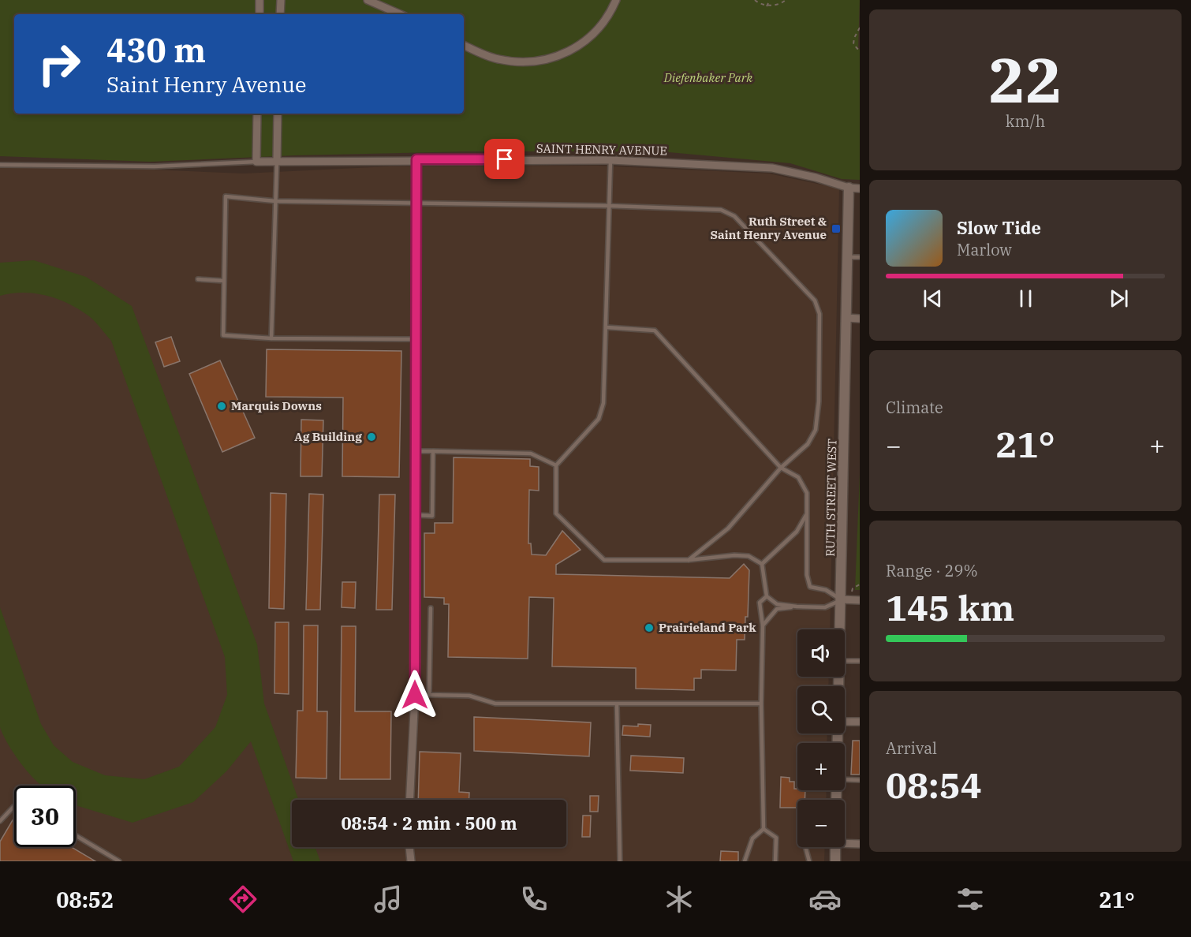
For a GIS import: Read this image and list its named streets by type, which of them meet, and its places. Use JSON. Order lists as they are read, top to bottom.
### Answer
{
  "streets": {
    "street": ["SAINT HENRY AVENUE", "RUTH STREET WEST"]
  },
  "crossings": [
    ["SAINT HENRY AVENUE", "RUTH STREET WEST"]
  ],
  "parks": ["Diefenbaker Park"],
  "places": {
    "transit": ["Ruth Street & Saint Henry Avenue"],
    "other": ["Marquis Downs", "Ag Building", "Prairieland Park"]
  },
  "page": {
    "tile": [
      ["22", "km/h"],
      "Climate",
      ["Range · 29%", "145 km"],
      ["Arrival", "08:54"]
    ],
    "turn": ["430 m", "Saint Henry Avenue"],
    "song": ["Slow Tide", "Marlow"],
    "heat": ["−", "21°", "+"],
    "map_buttons": ["+", "−"],
    "limit": "30",
    "trip": "08:54 · 2 min · 500 m",
    "tabs": ["08:52", "21°"]
  }
}
